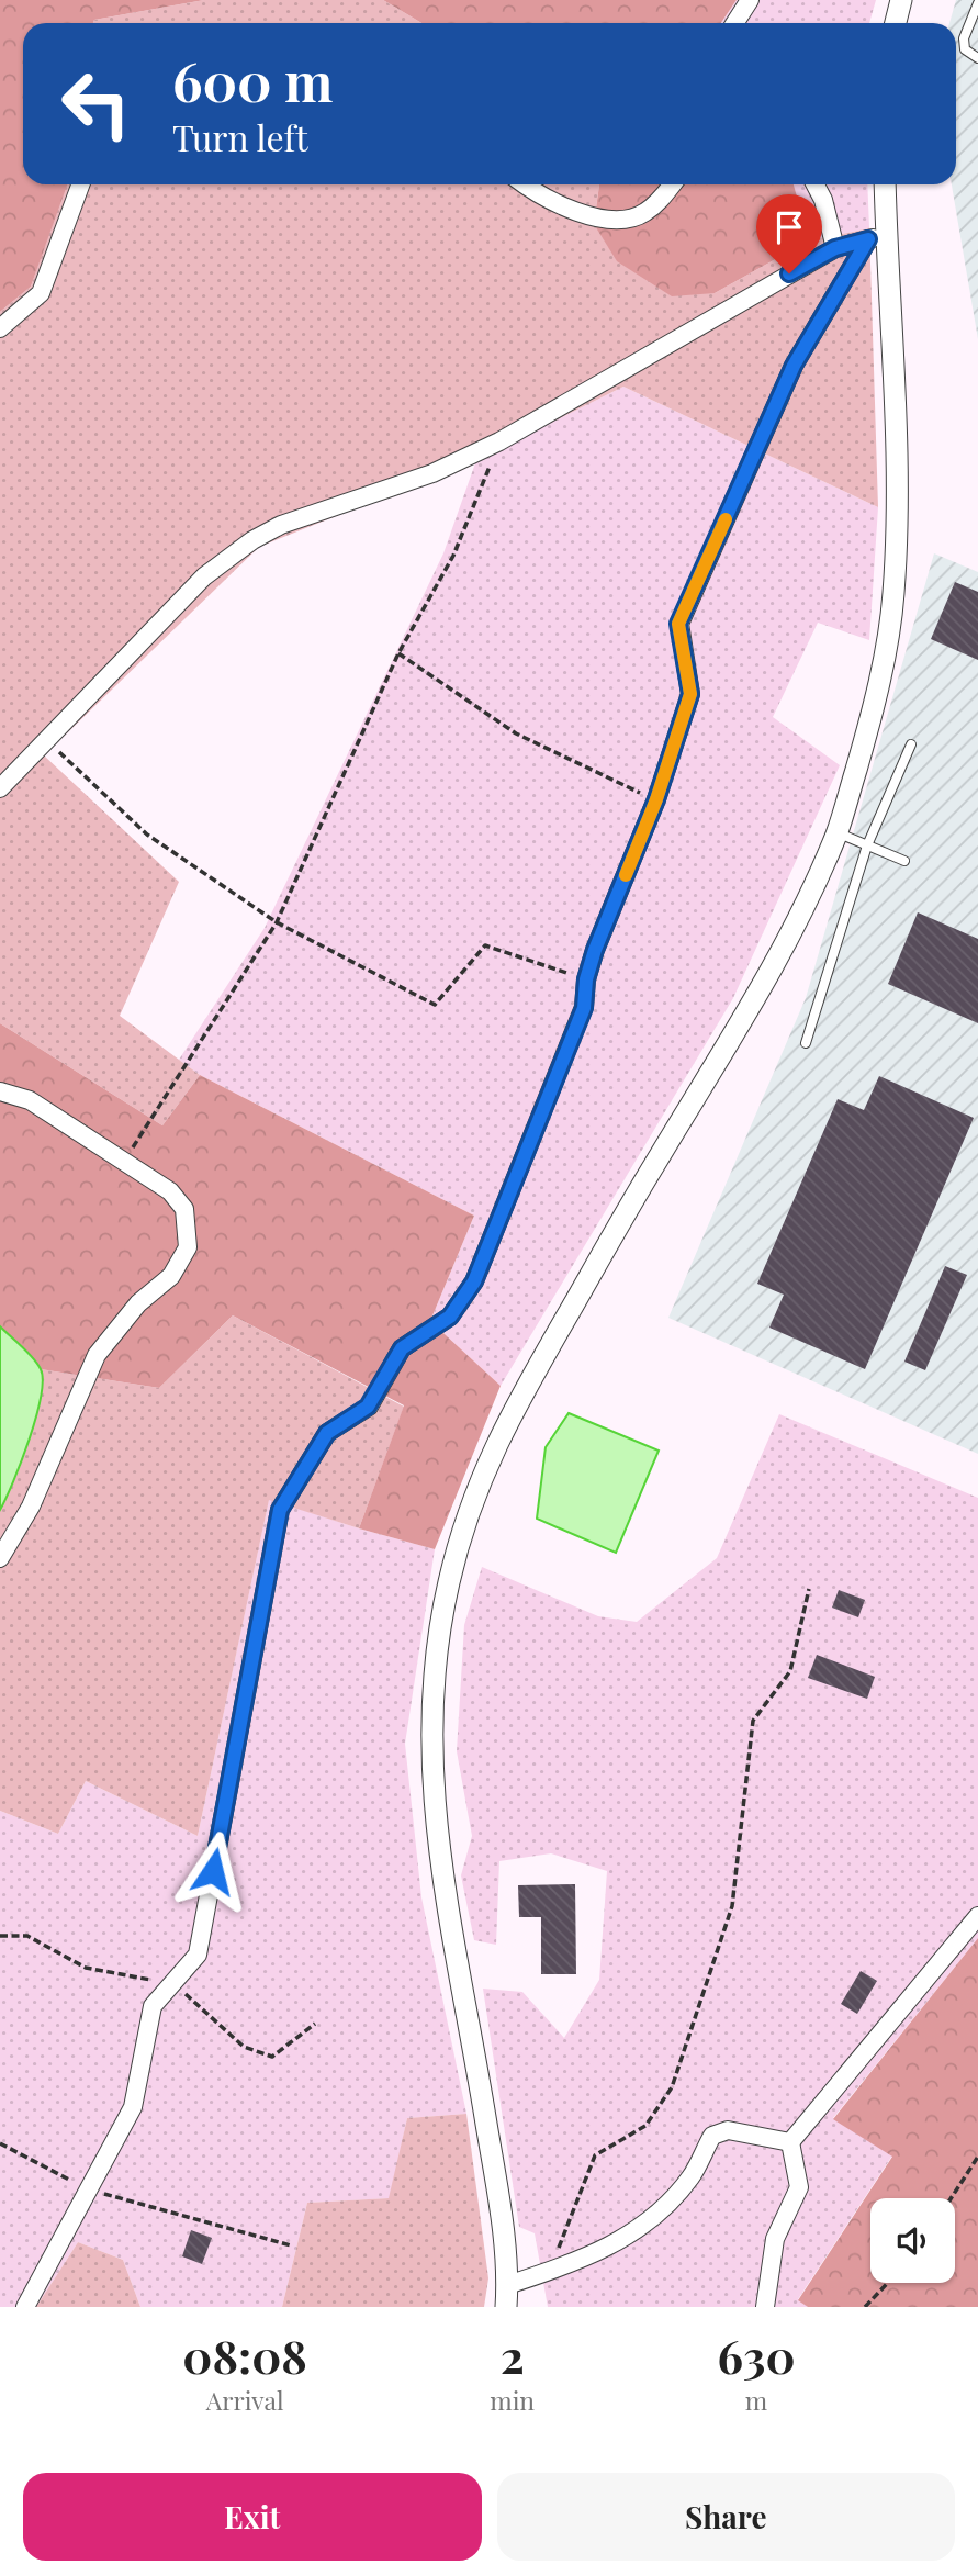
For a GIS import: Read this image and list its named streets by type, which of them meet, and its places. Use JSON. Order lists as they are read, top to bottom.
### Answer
{
  "page": {
    "turn": ["600 m", "Turn left"],
    "eta": [
      "08:08",
      "Arrival",
      "2",
      "min",
      "630",
      "m"
    ],
    "buttons": ["Exit", "Share"]
  }
}
